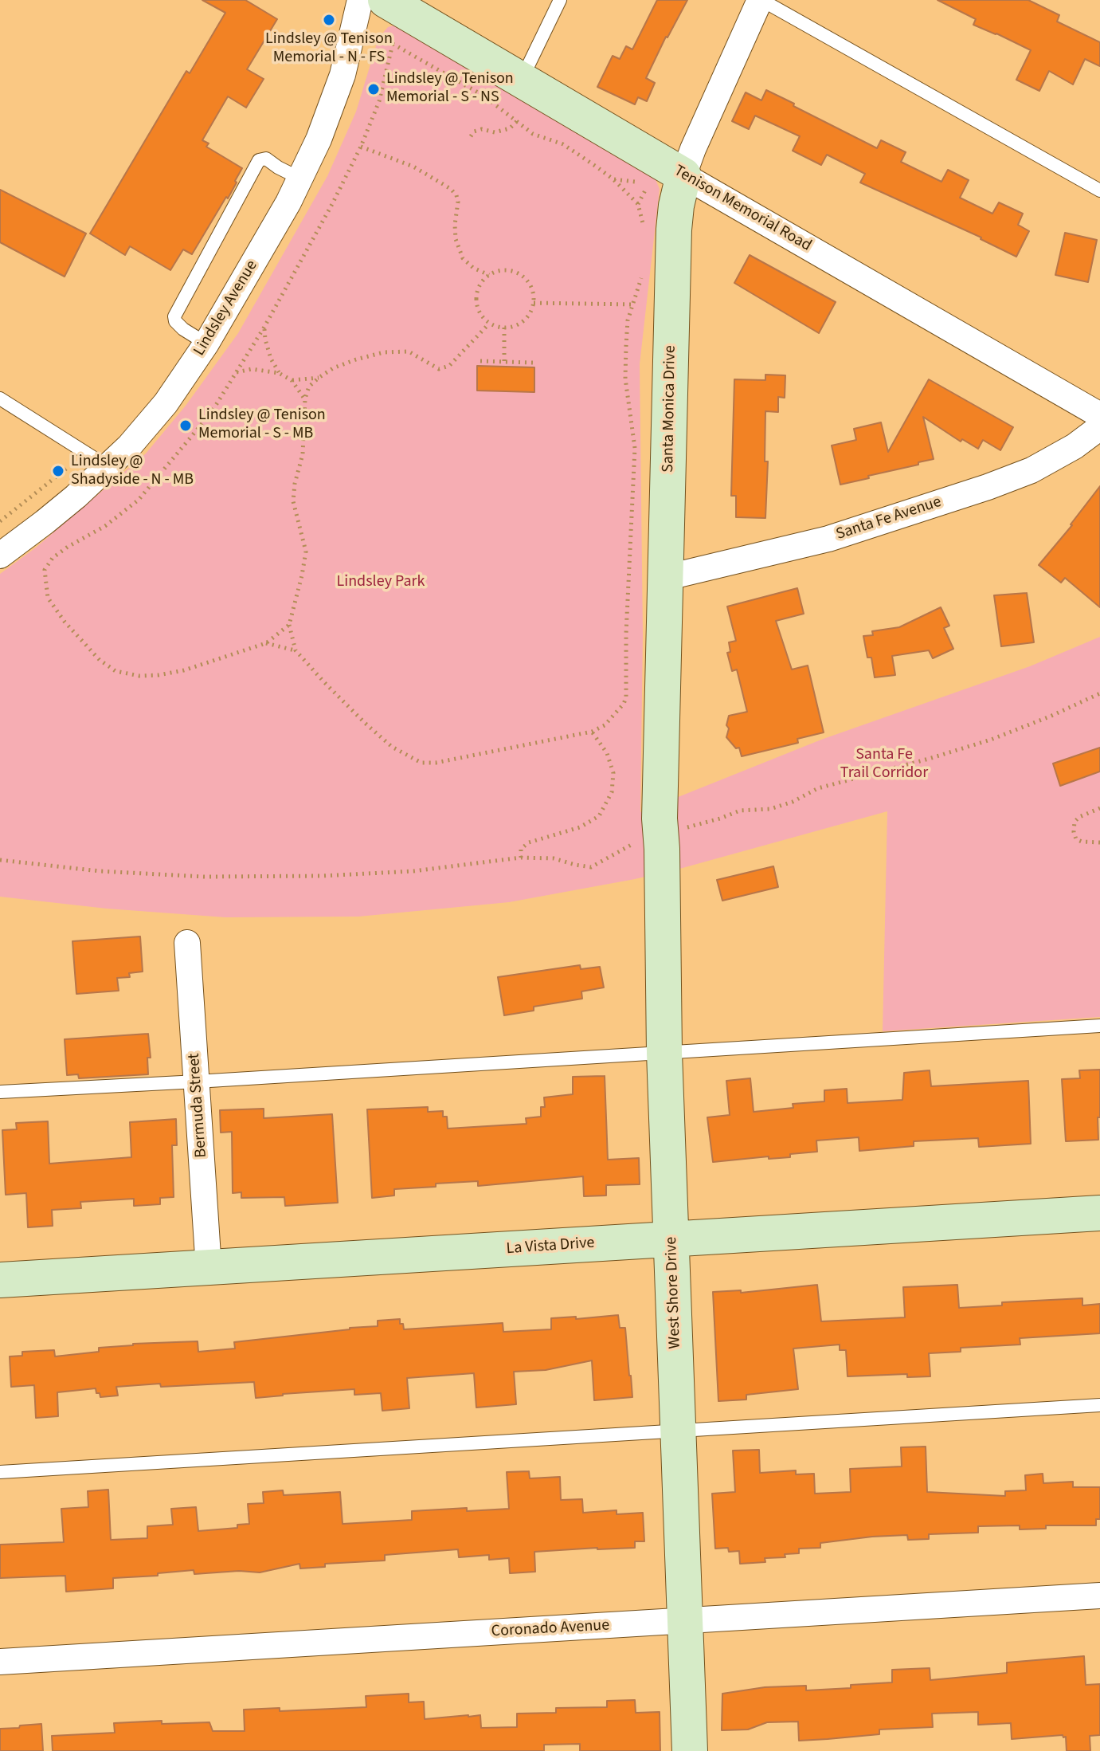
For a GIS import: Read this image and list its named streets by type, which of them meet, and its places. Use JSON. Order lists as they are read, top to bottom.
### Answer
{
  "streets": {
    "street": [
      "Tenison Memorial Road",
      "Lindsley Avenue",
      "Santa Monica Drive",
      "Santa Fe Avenue",
      "Bermuda Street",
      "La Vista Drive",
      "West Shore Drive",
      "Coronado Avenue"
    ]
  },
  "crossings": [
    ["Tenison Memorial Road", "Santa Monica Drive"],
    ["Santa Monica Drive", "Santa Fe Avenue"],
    ["Santa Monica Drive", "West Shore Drive"],
    ["Bermuda Street", "La Vista Drive"],
    ["La Vista Drive", "West Shore Drive"],
    ["West Shore Drive", "Coronado Avenue"]
  ],
  "parks": ["Lindsley Park", "Santa Fe Trail Corridor"],
  "places": [
    "Lindsley @ Tenison Memorial - N - FS",
    "Lindsley @ Tenison Memorial - S - NS",
    "Lindsley @ Tenison Memorial - S - MB",
    "Lindsley @ Shadyside - N - MB"
  ]
}
